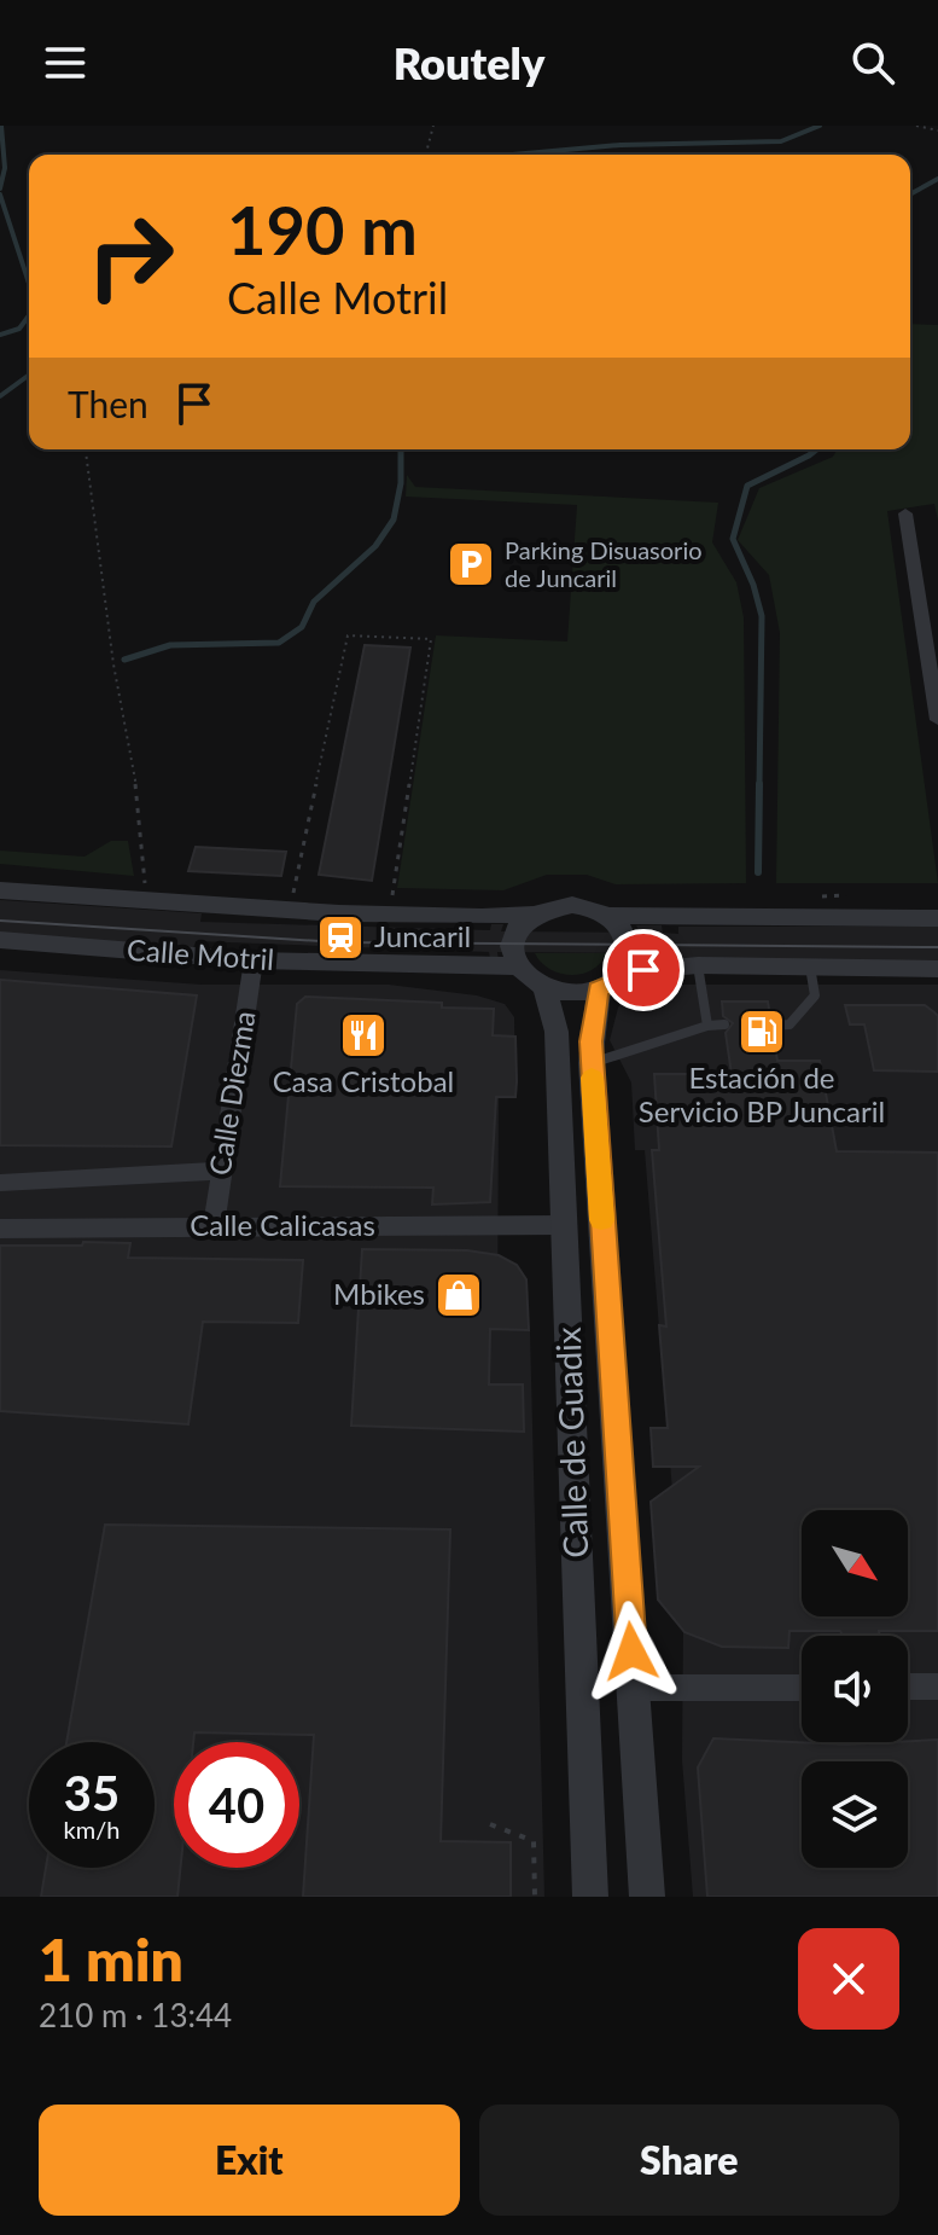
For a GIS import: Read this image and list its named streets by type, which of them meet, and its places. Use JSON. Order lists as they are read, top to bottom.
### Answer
{
  "streets": {
    "street": [
      "Calle Motril",
      "Calle Diezma",
      "Calle Calicasas",
      "Calle de Guadix"
    ]
  },
  "crossings": [
    ["Calle Motril", "Calle Diezma"],
    ["Calle Motril", "Calle de Guadix"],
    ["Calle Diezma", "Calle Calicasas"],
    ["Calle Calicasas", "Calle de Guadix"]
  ],
  "places": {
    "parking": ["Parking Disuasorio de Juncaril"],
    "station": ["Juncaril"],
    "fuel station": ["Estación de Servicio BP Juncaril"],
    "restaurant": ["Casa Cristobal"],
    "shop": ["Mbikes"]
  },
  "north": "bottom right",
  "page": {
    "header": "Routely",
    "turn": ["190 m", "Calle Motril"],
    "then": "Then",
    "speed": "35 km/h",
    "limit": "40",
    "heading": ["1 min", "210 m · 13:44"],
    "buttons": ["Exit", "Share"]
  }
}
